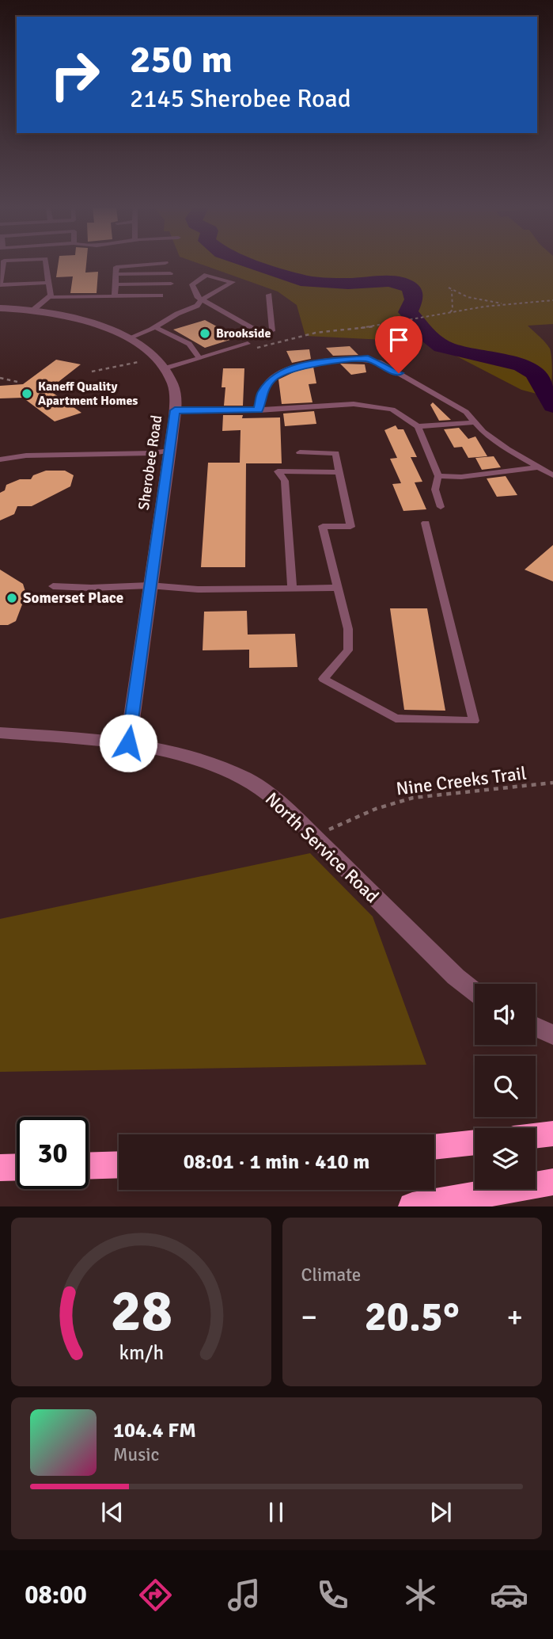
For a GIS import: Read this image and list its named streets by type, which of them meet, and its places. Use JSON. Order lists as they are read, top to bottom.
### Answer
{
  "streets": {
    "street": ["Sherobee Road", "North Service Road"],
    "path": ["Nine Creeks Trail"]
  },
  "crossings": [
    ["Sherobee Road", "North Service Road"],
    ["Nine Creeks Trail", "North Service Road"]
  ],
  "places": ["Brookside", "Kaneff Quality Apartment Homes", "Somerset Place"],
  "page": {
    "turn": ["250 m", "2145 Sherobee Road"],
    "limit": "30",
    "trip": "08:01 · 1 min · 410 m",
    "tile": "Climate",
    "heat": ["−", "20.5°", "+"],
    "song": ["104.4 FM", "Music"],
    "tabs": "08:00",
    "gauge": ["28", "km/h"]
  }
}
